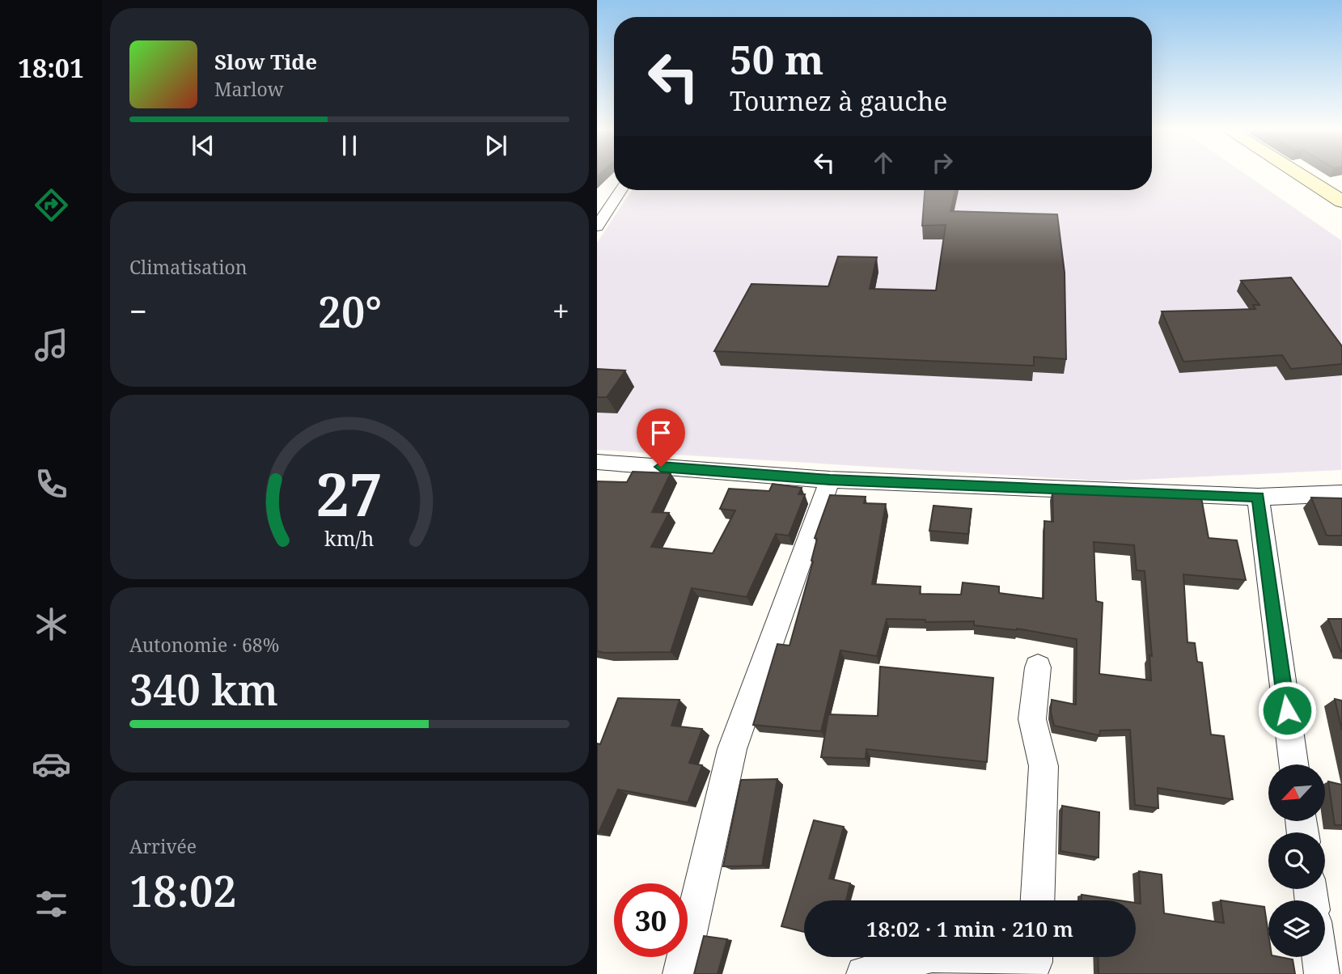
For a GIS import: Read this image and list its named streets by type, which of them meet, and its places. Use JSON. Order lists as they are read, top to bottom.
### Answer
{
  "north": "bottom left",
  "page": {
    "tabs": "18:01",
    "turn": ["50 m", "Tournez à gauche"],
    "song": ["Slow Tide", "Marlow"],
    "tile": [
      "Climatisation",
      ["Autonomie · 68%", "340 km"],
      ["Arrivée", "18:02"]
    ],
    "heat": ["−", "20°", "+"],
    "limit": "30",
    "trip": "18:02 · 1 min · 210 m",
    "gauge": ["27", "km/h"]
  }
}
